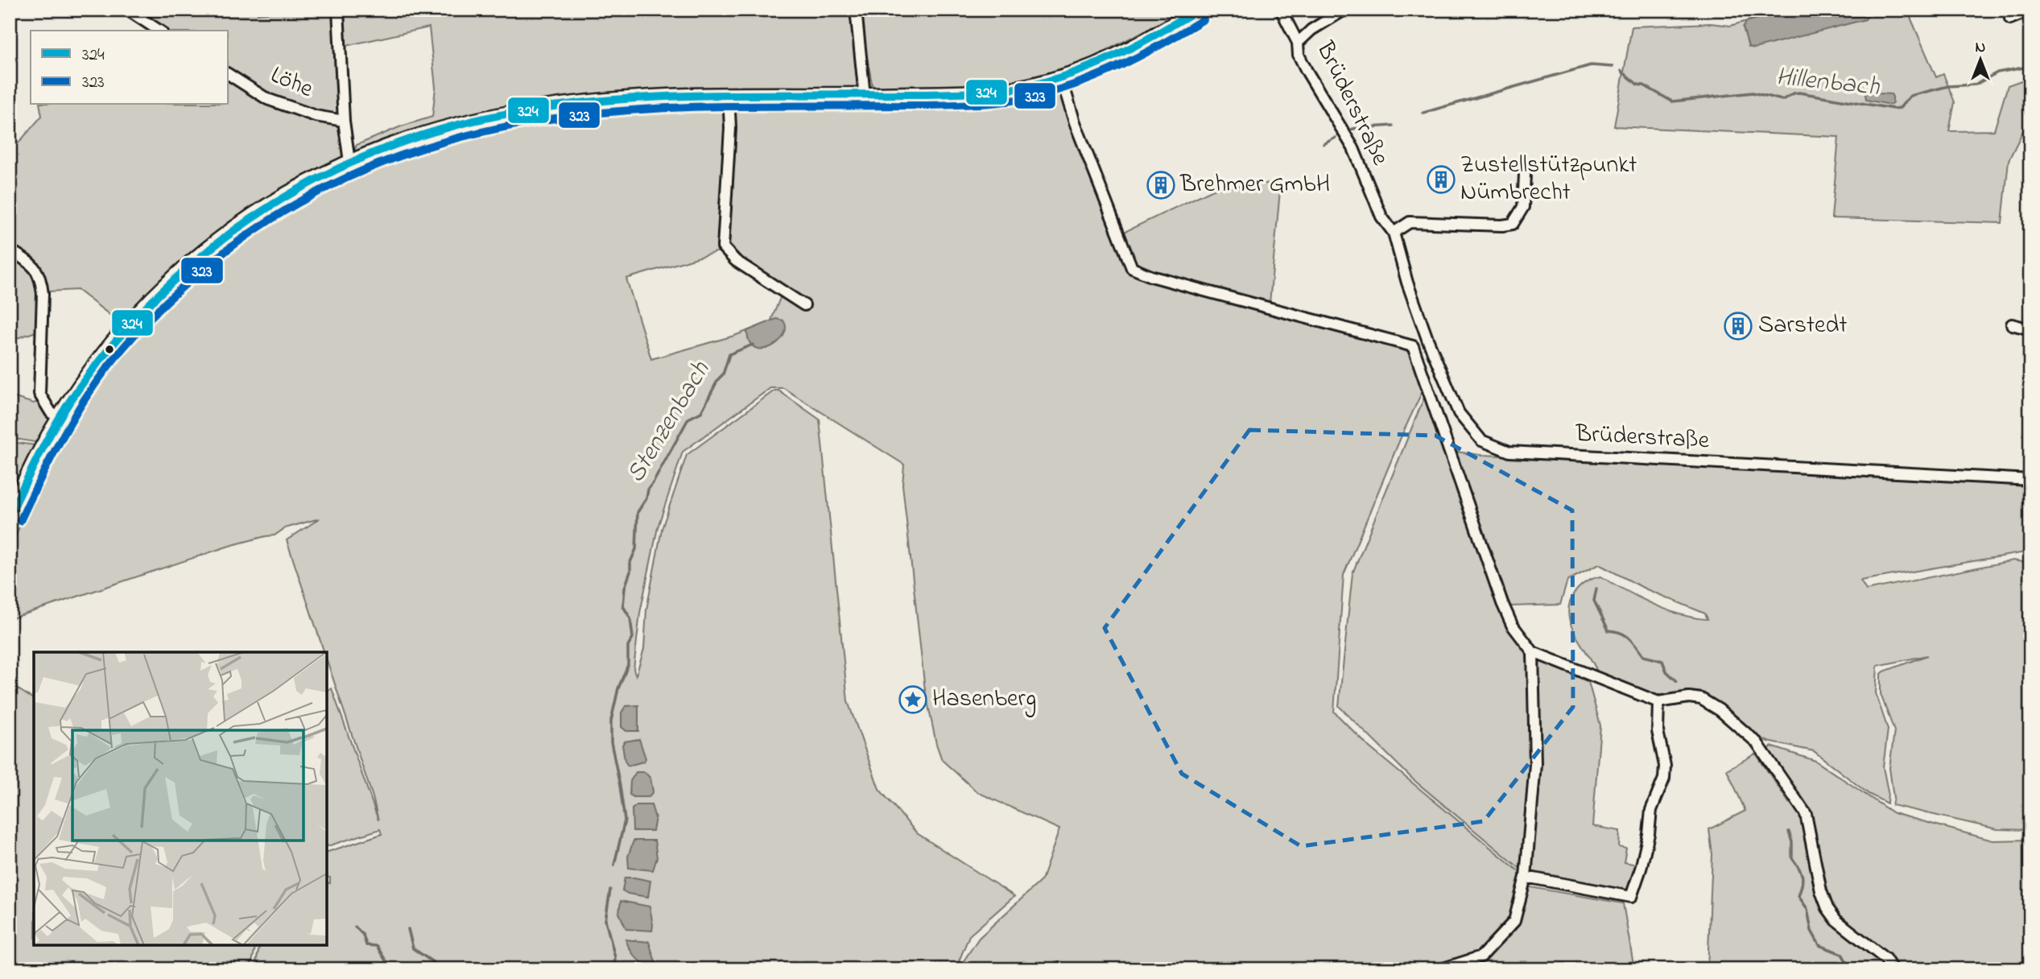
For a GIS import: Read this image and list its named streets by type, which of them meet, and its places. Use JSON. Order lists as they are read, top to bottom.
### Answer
{
  "streets": {
    "street": ["Löhe", "Brüderstraße"]
  },
  "water": ["Hillenbach", "Stenzenbach"],
  "places": {
    "building": ["Zustellstützpunkt Nümbrecht", "Brehmer GmbH", "Sarstedt"],
    "place": ["Hasenberg"]
  },
  "lines": ["transit line 324", "transit line 323"],
  "legend": ["324", "323"],
  "north": "top"
}
